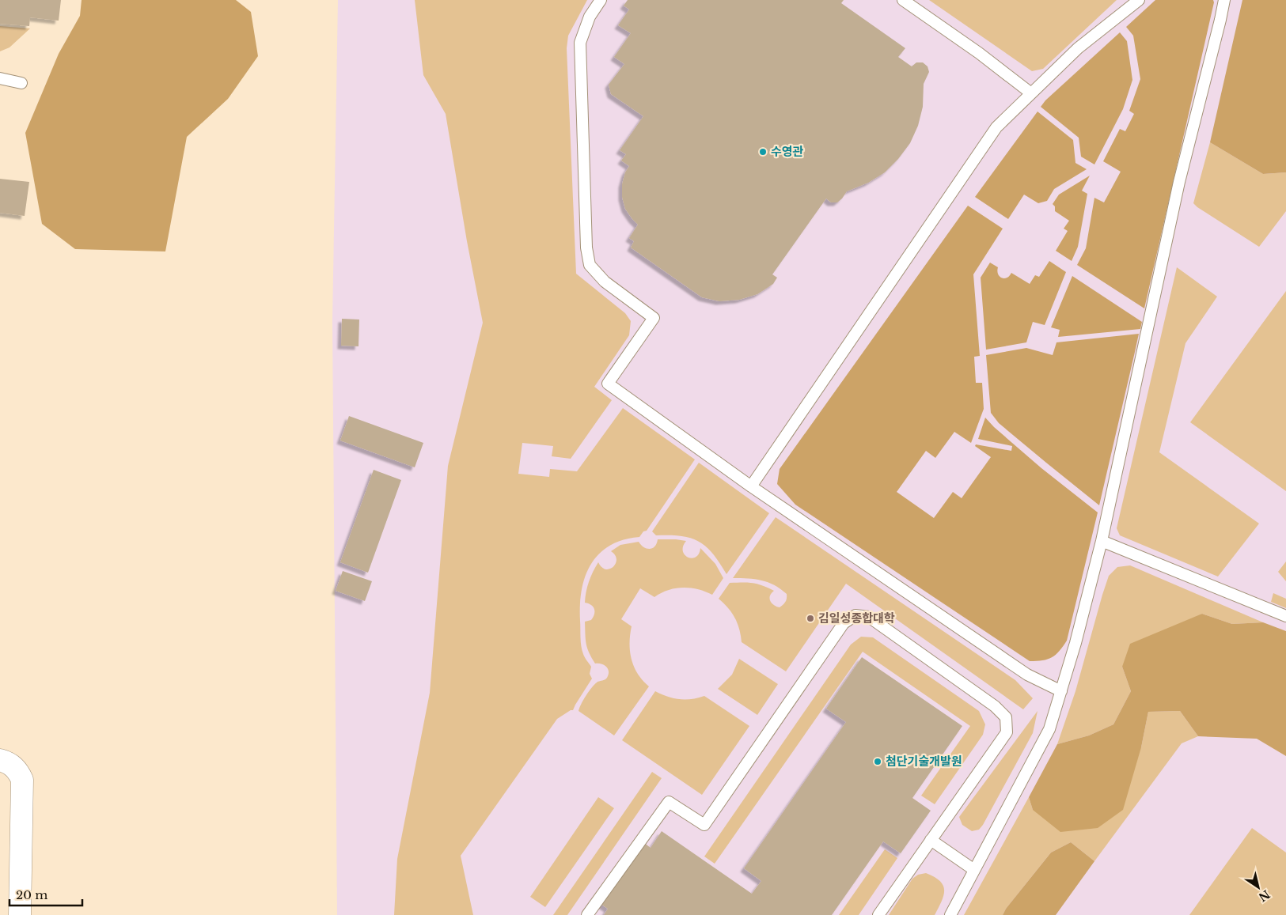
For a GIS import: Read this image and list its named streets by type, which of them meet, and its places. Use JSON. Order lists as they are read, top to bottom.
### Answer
{
  "places": ["수영관", "김일성종합대학", "첨단기술개발원"],
  "scale_bar": "20 m",
  "north": "bottom right"
}
